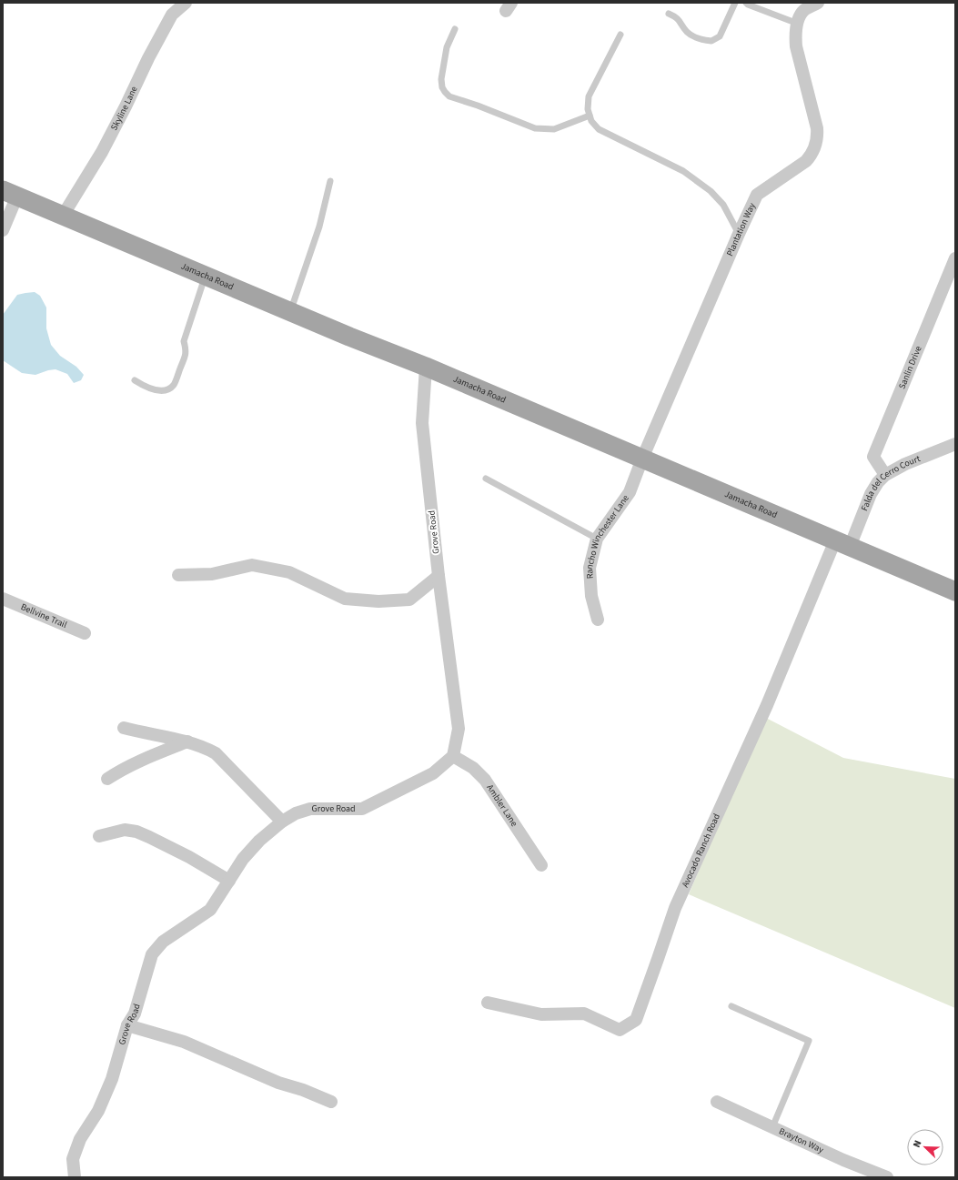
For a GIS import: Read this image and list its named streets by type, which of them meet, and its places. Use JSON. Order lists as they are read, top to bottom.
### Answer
{
  "streets": {
    "main road": ["Jamacha Road"],
    "street": [
      "Skyline Lane",
      "Plantation Way",
      "Sanlin Drive",
      "Falda del Cerro Court",
      "Grove Road",
      "Rancho Winchester Lane",
      "Bellvine Trail",
      "Ambler Lane",
      "Avocado Ranch Road",
      "Brayton Way"
    ]
  },
  "crossings": [
    ["Skyline Lane", "Jamacha Road"],
    ["Plantation Way", "Jamacha Road"],
    ["Plantation Way", "Rancho Winchester Lane"],
    ["Jamacha Road", "Falda del Cerro Court"],
    ["Jamacha Road", "Grove Road"],
    ["Jamacha Road", "Rancho Winchester Lane"],
    ["Jamacha Road", "Avocado Ranch Road"],
    ["Sanlin Drive", "Falda del Cerro Court"],
    ["Falda del Cerro Court", "Avocado Ranch Road"],
    ["Grove Road", "Ambler Lane"]
  ],
  "north": "top left"
}
